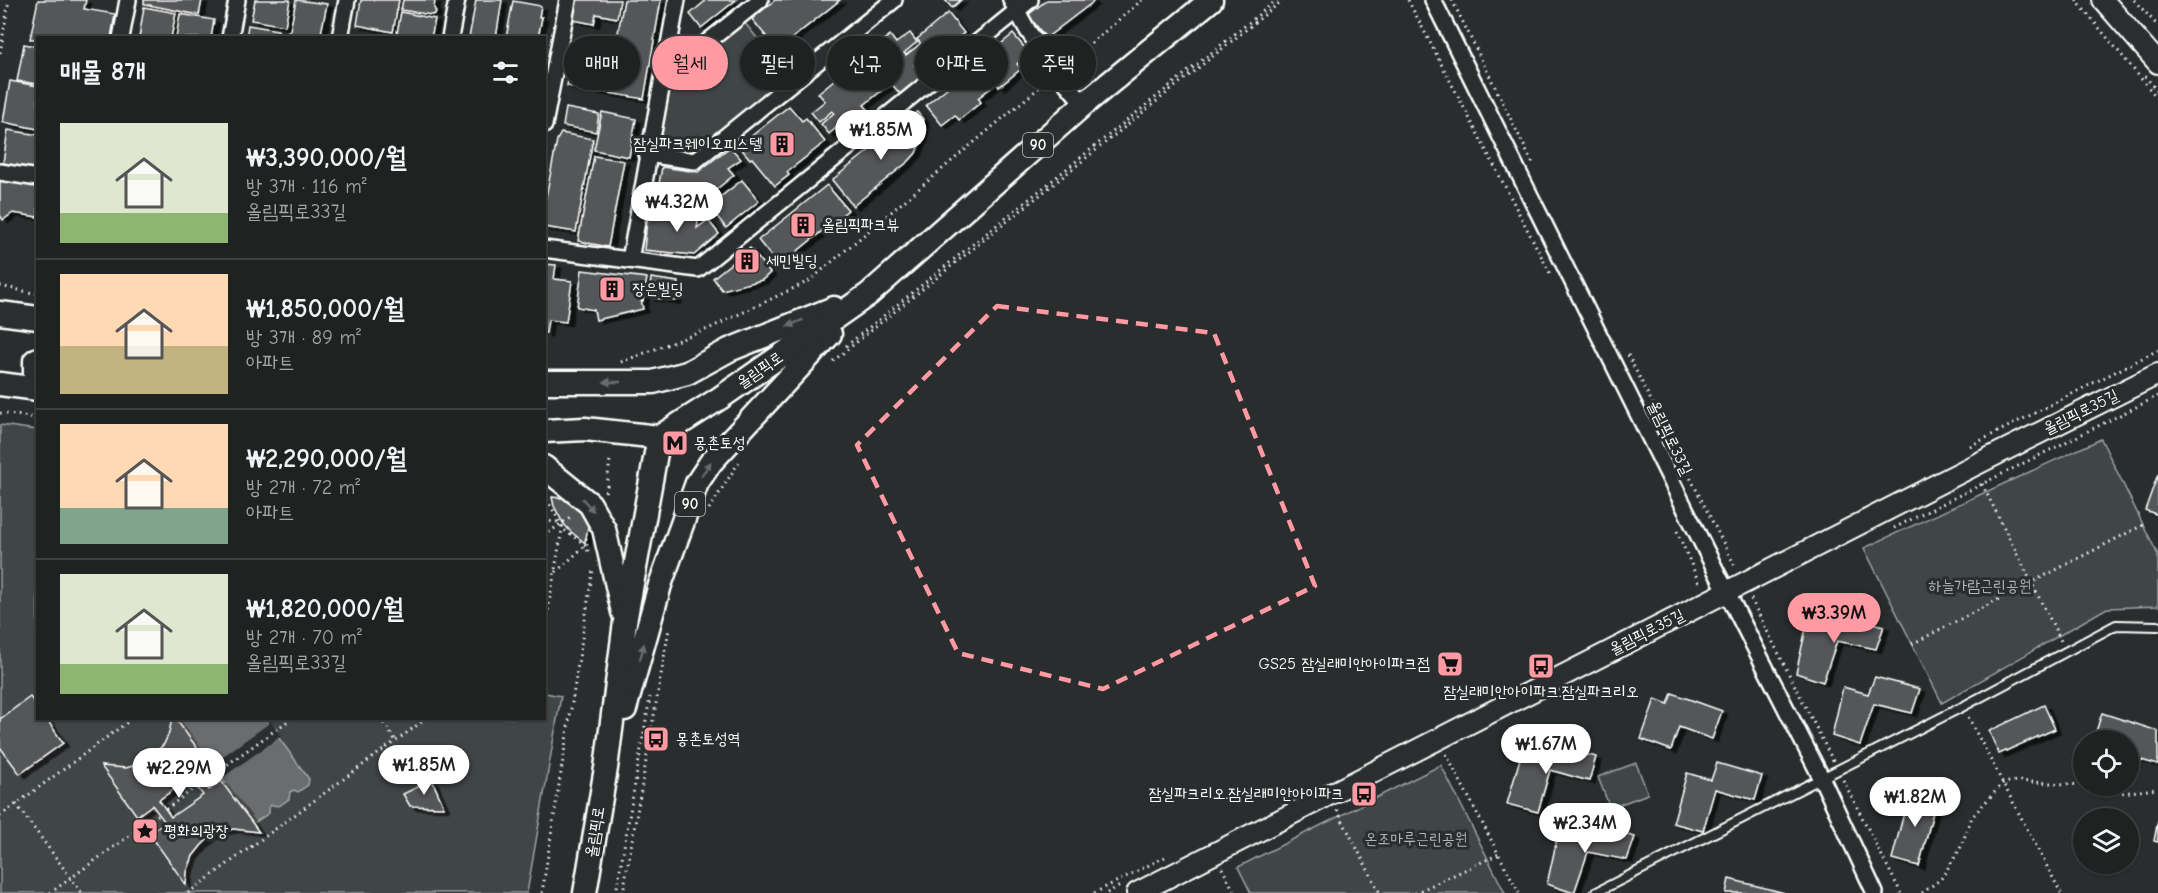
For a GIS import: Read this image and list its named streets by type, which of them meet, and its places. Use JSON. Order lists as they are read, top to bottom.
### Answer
{
  "streets": {
    "main road": ["90", "올림픽로"],
    "street": ["올림픽로35길", "올림픽로33길"]
  },
  "crossings": [
    ["90", "올림픽로"],
    ["올림픽로35길", "올림픽로33길"]
  ],
  "parks": ["하늘가람근린공원", "온조마루근린공원"],
  "places": {
    "building": [
      "잠실파크웨이오피스텔",
      "올림픽파크뷰",
      "세민빌딩",
      "장은빌딩"
    ],
    "metro station": ["몽촌토성"],
    "supermarket": ["GS25 잠실래미안아이파크점"],
    "bus stop": ["잠실래미안아이파크.잠실파크리오", "몽촌토성역", "잠실파크리오.잠실래미안아이파크"],
    "place": ["평화의광장"]
  },
  "page": {
    "chip": [
      "매매",
      "월세",
      "필터",
      "신규",
      "아파트",
      "주택"
    ],
    "heading": "매물 8개",
    "list": [
      {
        "name": "₩3,390,000/월",
        "note": "방 3개 · 116 m² · 올림픽로33길"
      },
      {
        "name": "₩1,850,000/월",
        "note": "방 3개 · 89 m² · 아파트"
      },
      {
        "name": "₩2,290,000/월",
        "note": "방 2개 · 72 m² · 아파트"
      },
      {
        "name": "₩1,820,000/월",
        "note": "방 2개 · 70 m² · 올림픽로33길"
      }
    ],
    "price": [
      "₩1.85M",
      "₩4.32M",
      "₩3.39M",
      "₩1.67M",
      "₩1.85M",
      "₩2.29M",
      "₩1.82M",
      "₩2.34M"
    ]
  }
}
